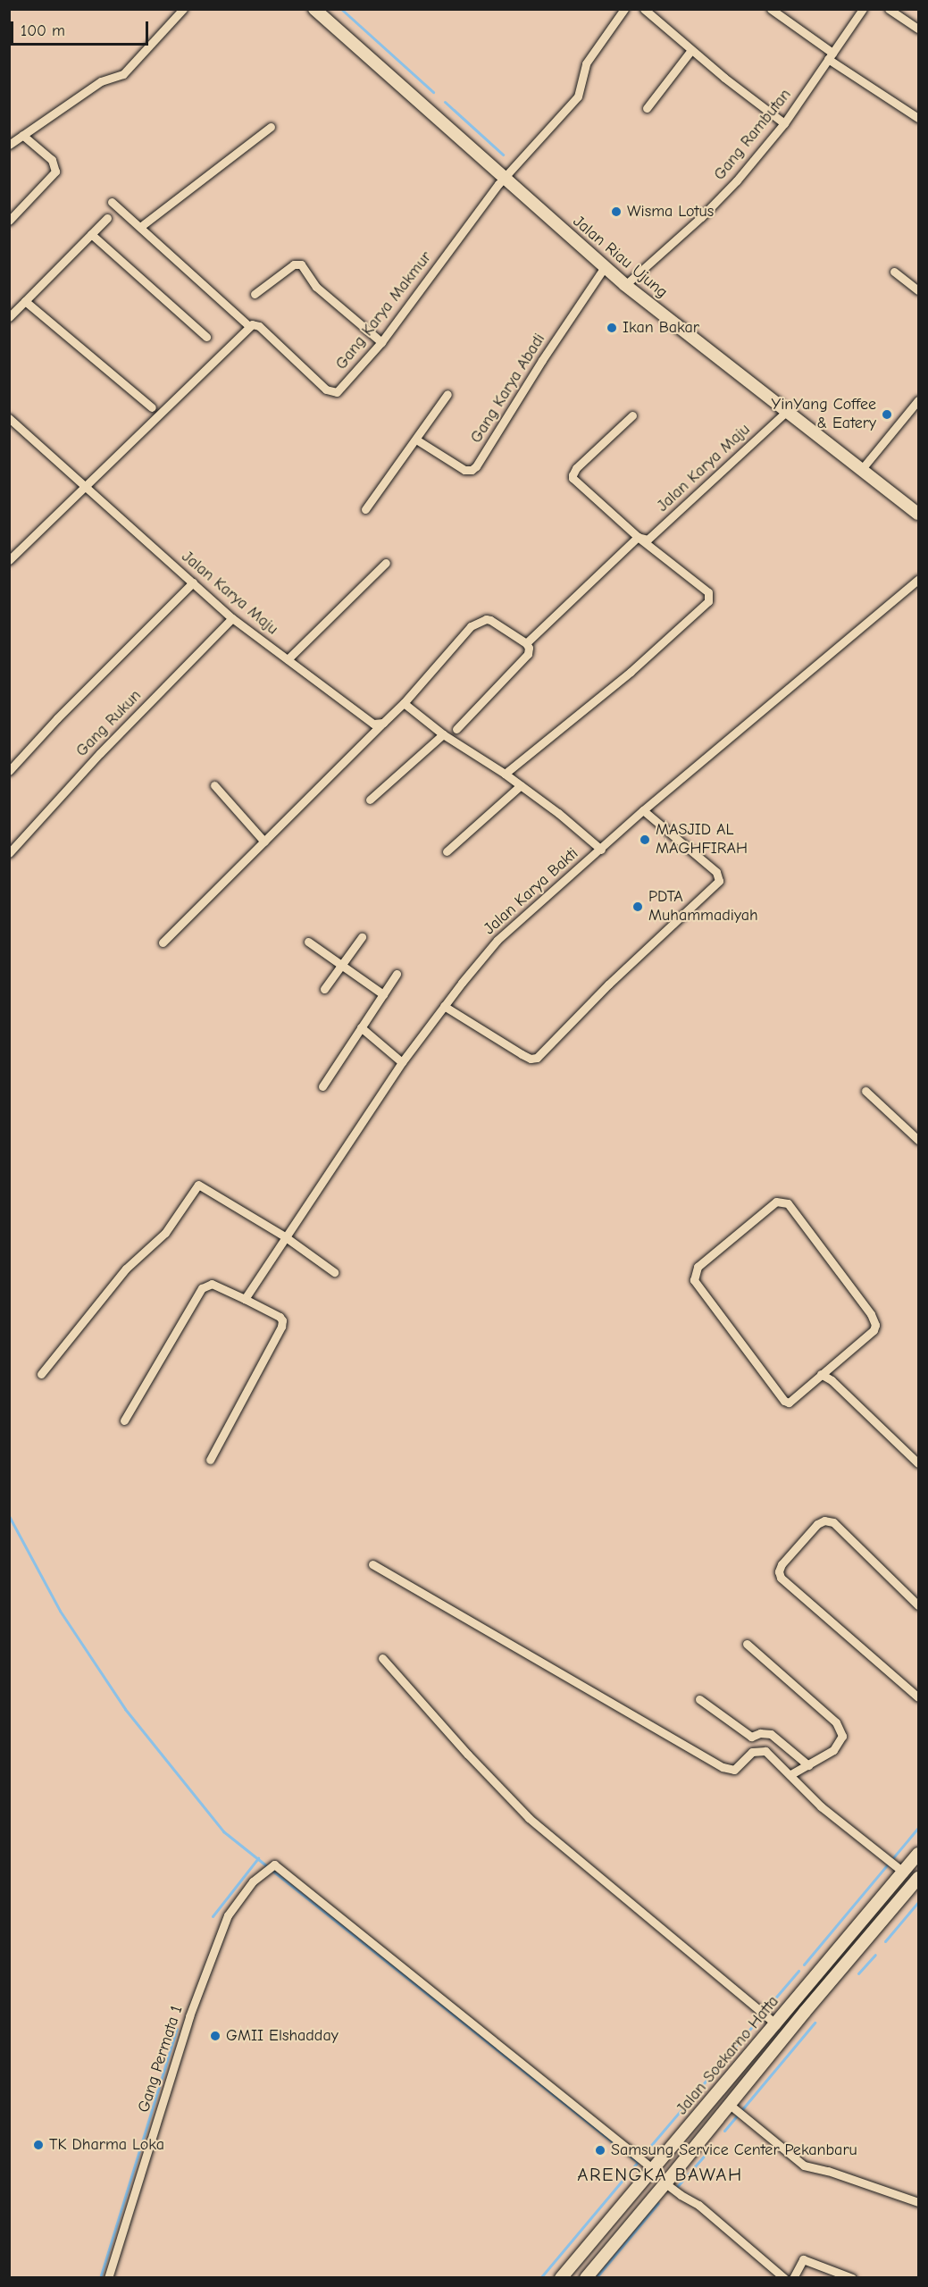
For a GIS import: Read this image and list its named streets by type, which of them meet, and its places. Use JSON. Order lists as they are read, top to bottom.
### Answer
{
  "streets": {
    "main road": ["Jalan Riau Ujung", "Jalan Soekarno Hatta"],
    "street": [
      "Gang Rambutan",
      "Gang Karya Makmur",
      "Gang Karya Abadi",
      "Jalan Karya Maju",
      "Gang Rukun",
      "Jalan Karya Bakti",
      "Gang Permata 1"
    ]
  },
  "crossings": [
    ["Gang Rambutan", "Jalan Riau Ujung"],
    ["Jalan Riau Ujung", "Gang Karya Makmur"],
    ["Jalan Riau Ujung", "Gang Karya Abadi"],
    ["Jalan Riau Ujung", "Jalan Karya Maju"],
    ["Jalan Karya Maju", "Gang Rukun"],
    ["Jalan Soekarno Hatta", "Gang Permata 1"]
  ],
  "districts": ["ARENGKA BAWAH"],
  "places": [
    "Wisma Lotus",
    "Ikan Bakar",
    "YinYang Coffee & Eatery",
    "MASJID AL MAGHFIRAH",
    "PDTA Muhammadiyah",
    "GMII Elshadday",
    "TK Dharma Loka",
    "Samsung Service Center Pekanbaru"
  ],
  "scale_bar": "100 m"
}
